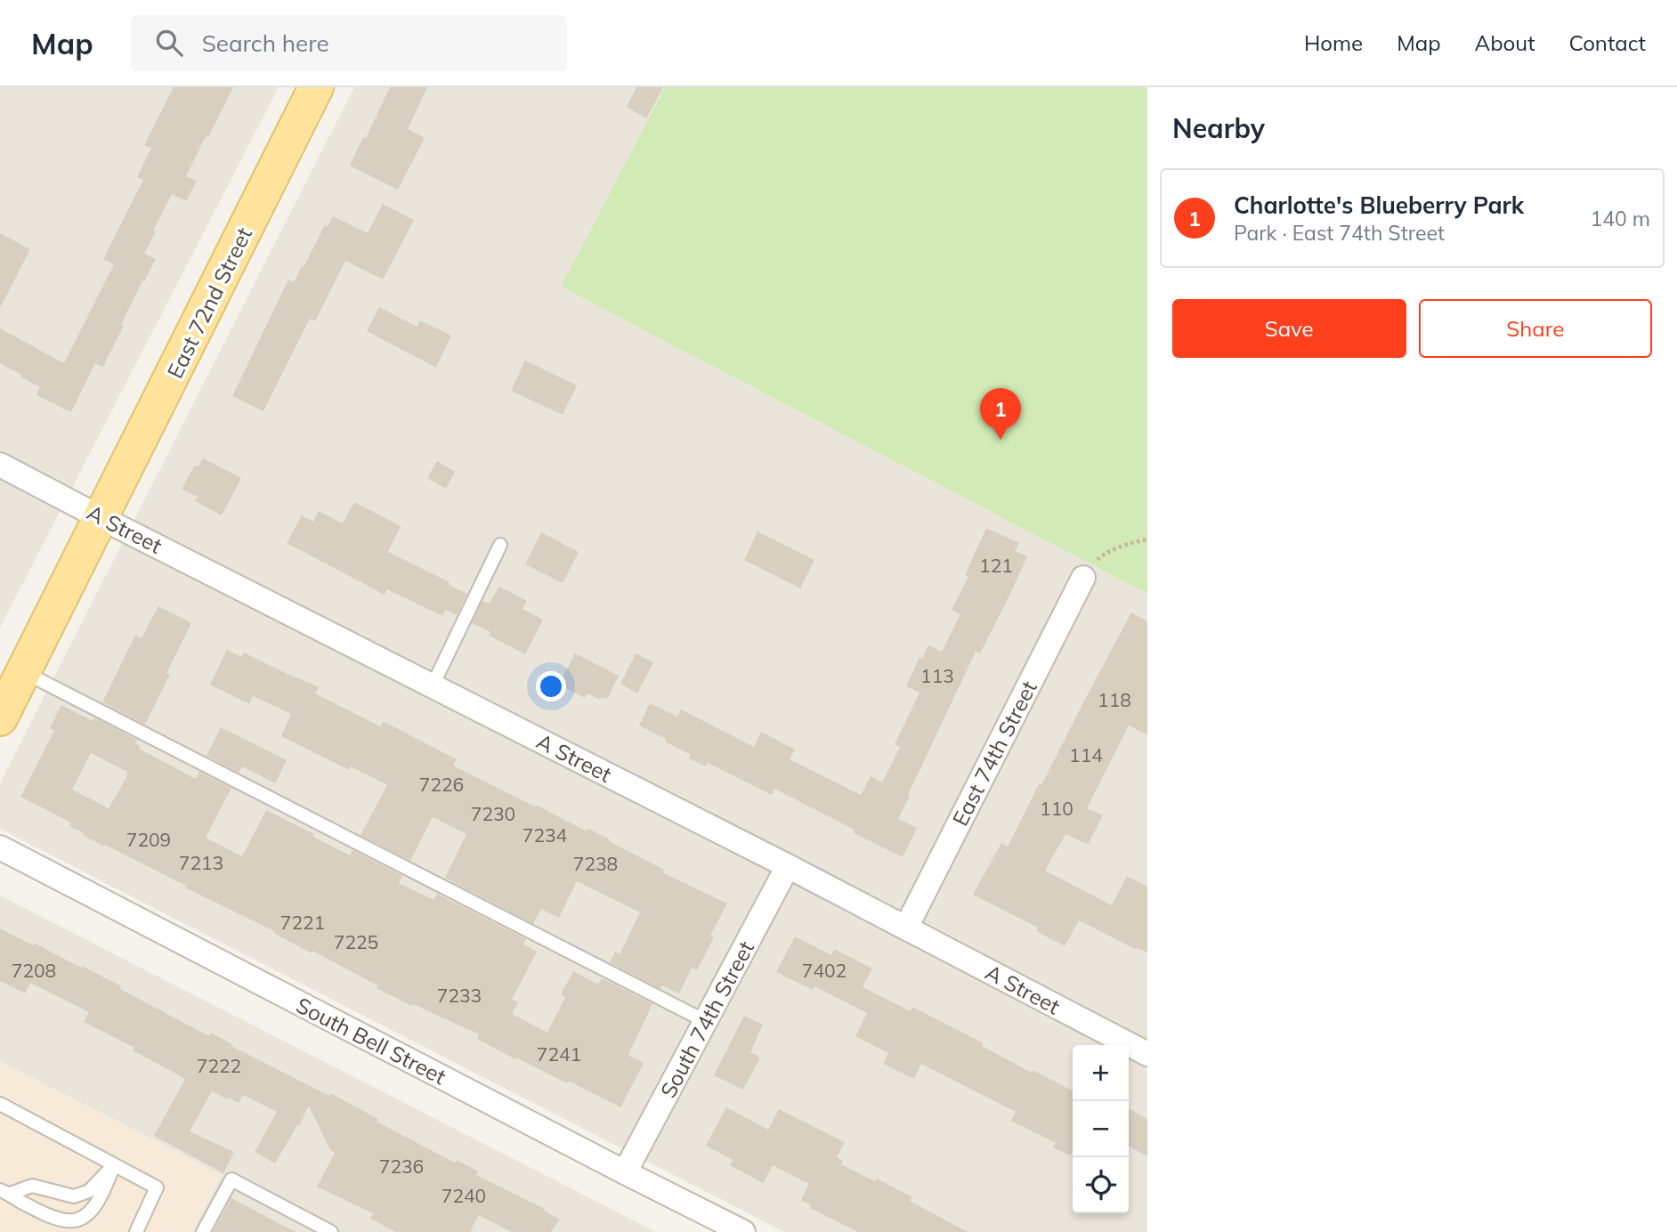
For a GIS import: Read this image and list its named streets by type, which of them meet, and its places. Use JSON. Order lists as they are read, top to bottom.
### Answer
{
  "streets": {
    "main road": ["East 72nd Street"],
    "street": [
      "A Street",
      "East 74th Street",
      "South 74th Street",
      "South Bell Street"
    ]
  },
  "crossings": [
    ["East 72nd Street", "A Street"],
    ["A Street", "East 74th Street"],
    ["A Street", "South 74th Street"],
    ["South 74th Street", "South Bell Street"]
  ],
  "house_numbers": [
    "121",
    "113",
    "118",
    "114",
    "7226",
    "110",
    "7230",
    "7234",
    "7209",
    "7213",
    "7238",
    "7221",
    "7225",
    "7208",
    "7402",
    "7233",
    "7241",
    "7222",
    "7236",
    "7240"
  ],
  "page": {
    "header": "Map",
    "search": "Search here",
    "nav": [
      "Home",
      "Map",
      "About",
      "Contact"
    ],
    "heading": "Nearby",
    "list": [
      {
        "mark": "1",
        "name": "Charlotte's Blueberry Park",
        "note": "Park · East 74th Street",
        "value": "140 m"
      }
    ],
    "buttons": ["Save", "Share"],
    "pins": "1",
    "map_buttons": ["+", "−"]
  }
}
